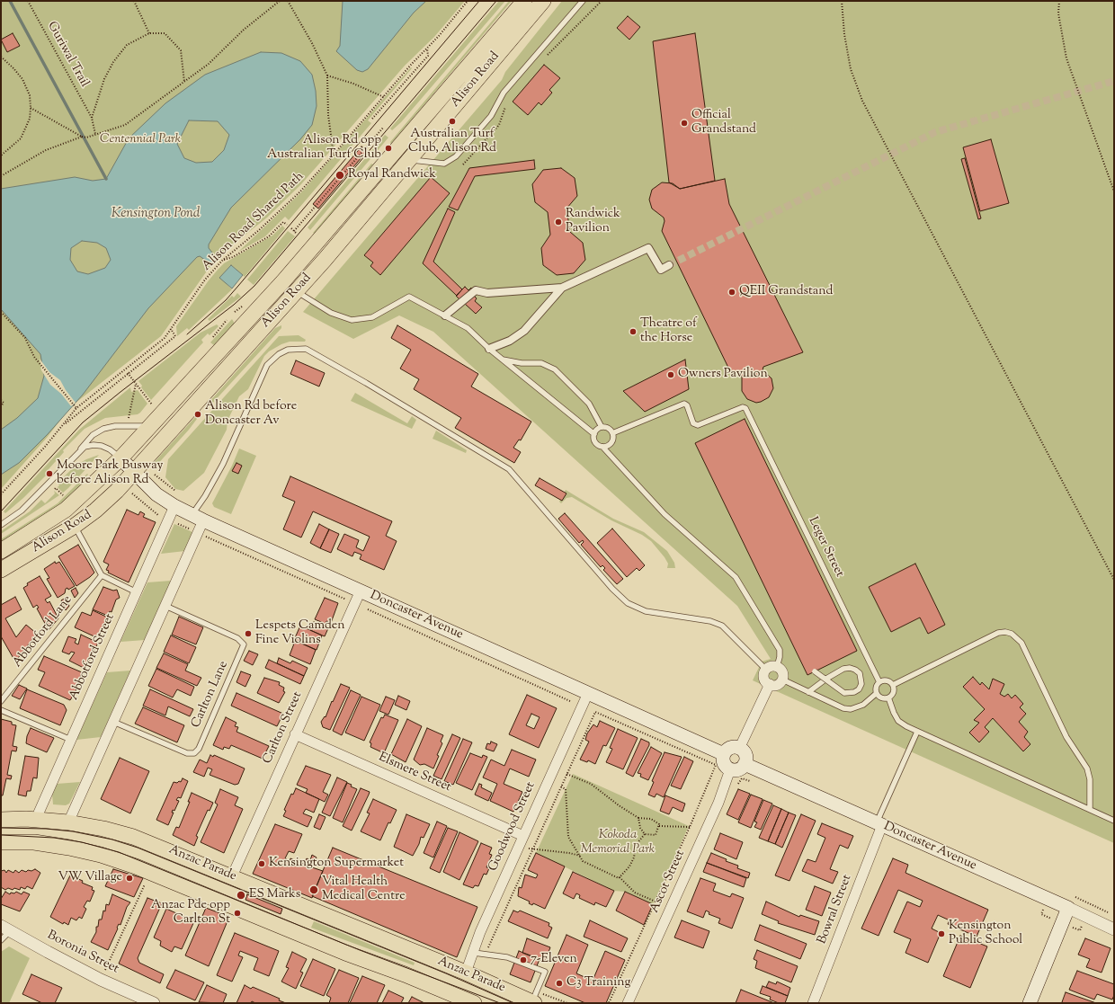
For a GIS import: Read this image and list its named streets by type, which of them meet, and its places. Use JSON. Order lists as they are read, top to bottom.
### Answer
{
  "streets": {
    "main road": ["Alison Road", "Doncaster Avenue", "Anzac Parade"],
    "street": [
      "Abbotford Street",
      "Carlton Street",
      "Elsmere Street",
      "Goodwood Street",
      "Ascot Street",
      "Bowral Street",
      "Boronia Street"
    ],
    "lane": ["Leger Street", "Abbotford Lane", "Carlton Lane"],
    "path": ["Guriwal Trail", "Alison Road Shared Path"]
  },
  "crossings": [
    ["Alison Road", "Doncaster Avenue"],
    ["Doncaster Avenue", "Abbotford Street"],
    ["Doncaster Avenue", "Carlton Street"],
    ["Doncaster Avenue", "Goodwood Street"],
    ["Doncaster Avenue", "Ascot Street"],
    ["Doncaster Avenue", "Bowral Street"],
    ["Abbotford Street", "Anzac Parade"],
    ["Carlton Street", "Elsmere Street"],
    ["Carlton Street", "Anzac Parade"],
    ["Elsmere Street", "Goodwood Street"],
    ["Goodwood Street", "Anzac Parade"]
  ],
  "water": ["Kensington Pond"],
  "parks": ["Centennial Park", "Kokoda Memorial Park"],
  "places": [
    "Australian Turf Club, Alison Rd",
    "Official Grandstand",
    "Alison Rd opp Australian Turf Club",
    "Royal Randwick",
    "Randwick Pavilion",
    "QEII Grandstand",
    "Theatre of the Horse",
    "Owners Pavilion",
    "Alison Rd before Doncaster Av",
    "Moore Park Busway before Alison Rd",
    "Lespets Camden Fine Violins",
    "Kensington Supermarket",
    "VW Village",
    "Vital Health Medical Centre",
    "ES Marks",
    "Anzac Pde opp Carlton St",
    "Kensington Public School",
    "7-Eleven",
    "C3 Training"
  ]
}
